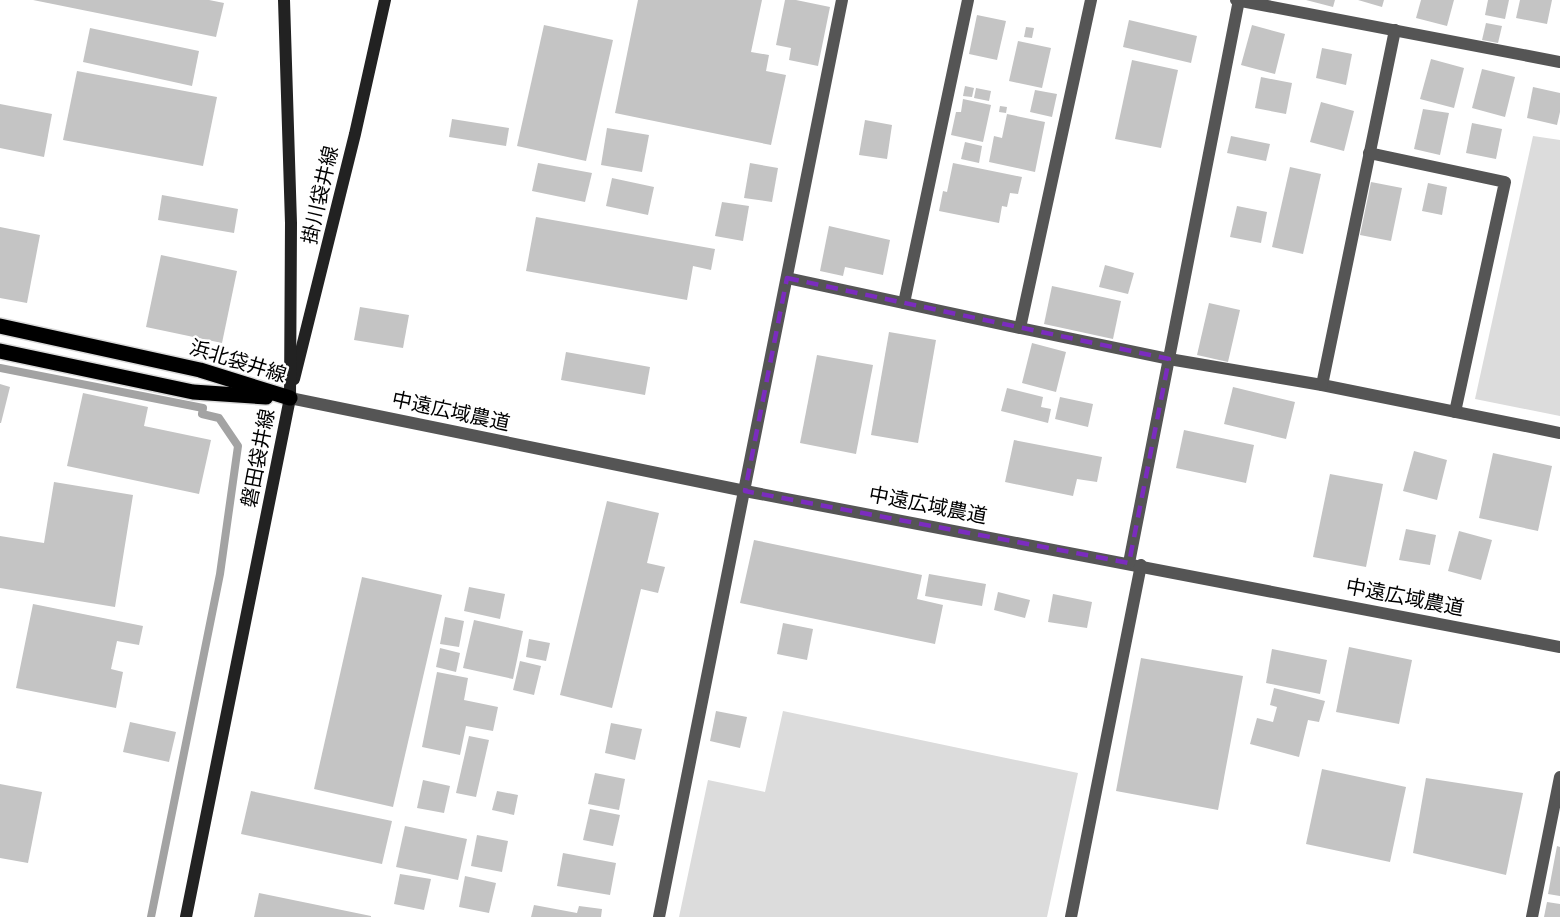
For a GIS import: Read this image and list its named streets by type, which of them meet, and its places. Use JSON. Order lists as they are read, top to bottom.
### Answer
{
  "streets": {
    "main road": ["掛川袋井線", "浜北袋井線", "磐田袋井線"],
    "street": ["中遠広域農道"]
  },
  "crossings": [
    ["掛川袋井線", "浜北袋井線"],
    ["掛川袋井線", "中遠広域農道"],
    ["掛川袋井線", "磐田袋井線"],
    ["浜北袋井線", "中遠広域農道"],
    ["浜北袋井線", "磐田袋井線"],
    ["中遠広域農道", "磐田袋井線"]
  ]
}
